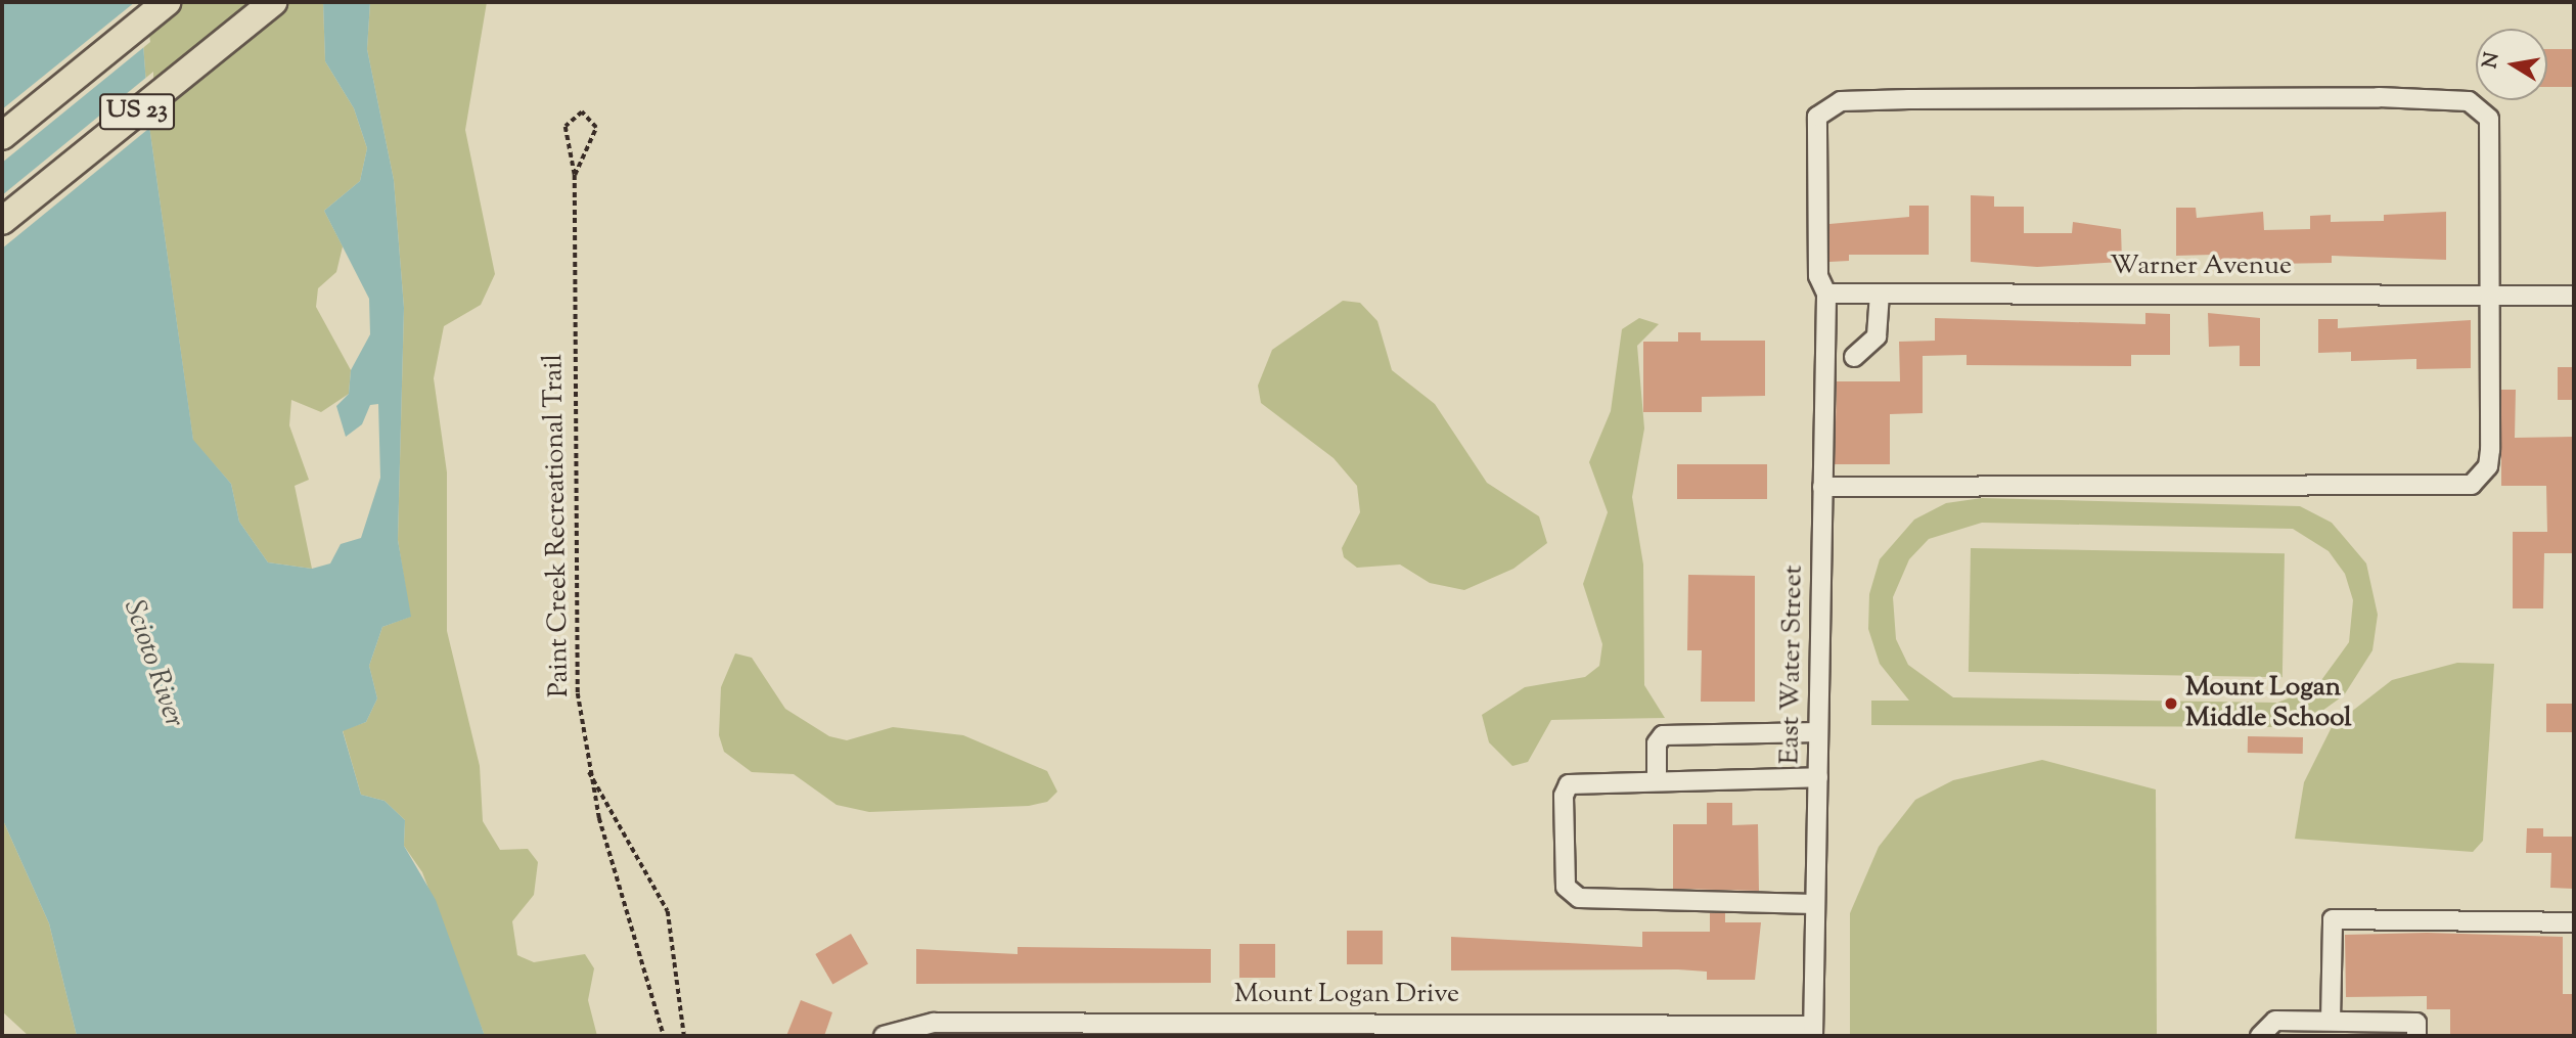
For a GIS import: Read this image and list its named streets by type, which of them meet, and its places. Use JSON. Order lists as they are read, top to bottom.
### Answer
{
  "streets": {
    "highway": ["US 23"],
    "street": ["Warner Avenue", "East Water Street", "Mount Logan Drive"],
    "path": ["Paint Creek Recreational Trail"]
  },
  "crossings": [
    ["Warner Avenue", "East Water Street"],
    ["East Water Street", "Mount Logan Drive"]
  ],
  "water": ["Scioto River"],
  "places": ["Mount Logan Middle School"],
  "north": "left"
}
